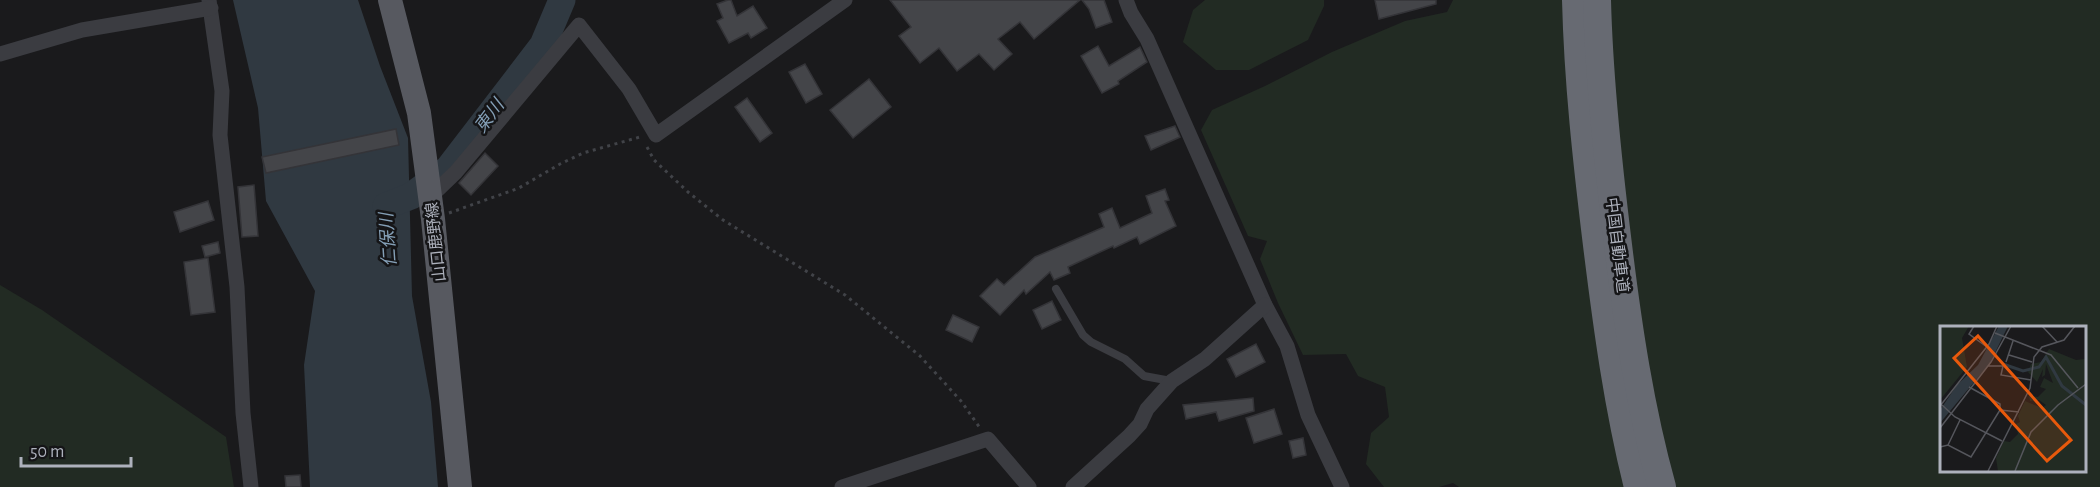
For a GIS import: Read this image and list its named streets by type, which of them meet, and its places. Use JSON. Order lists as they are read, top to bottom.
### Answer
{
  "streets": {
    "highway": ["中国自動車道"],
    "main road": ["山口鹿野線"]
  },
  "water": ["東川", "仁保川"],
  "scale_bar": "50 m"
}
